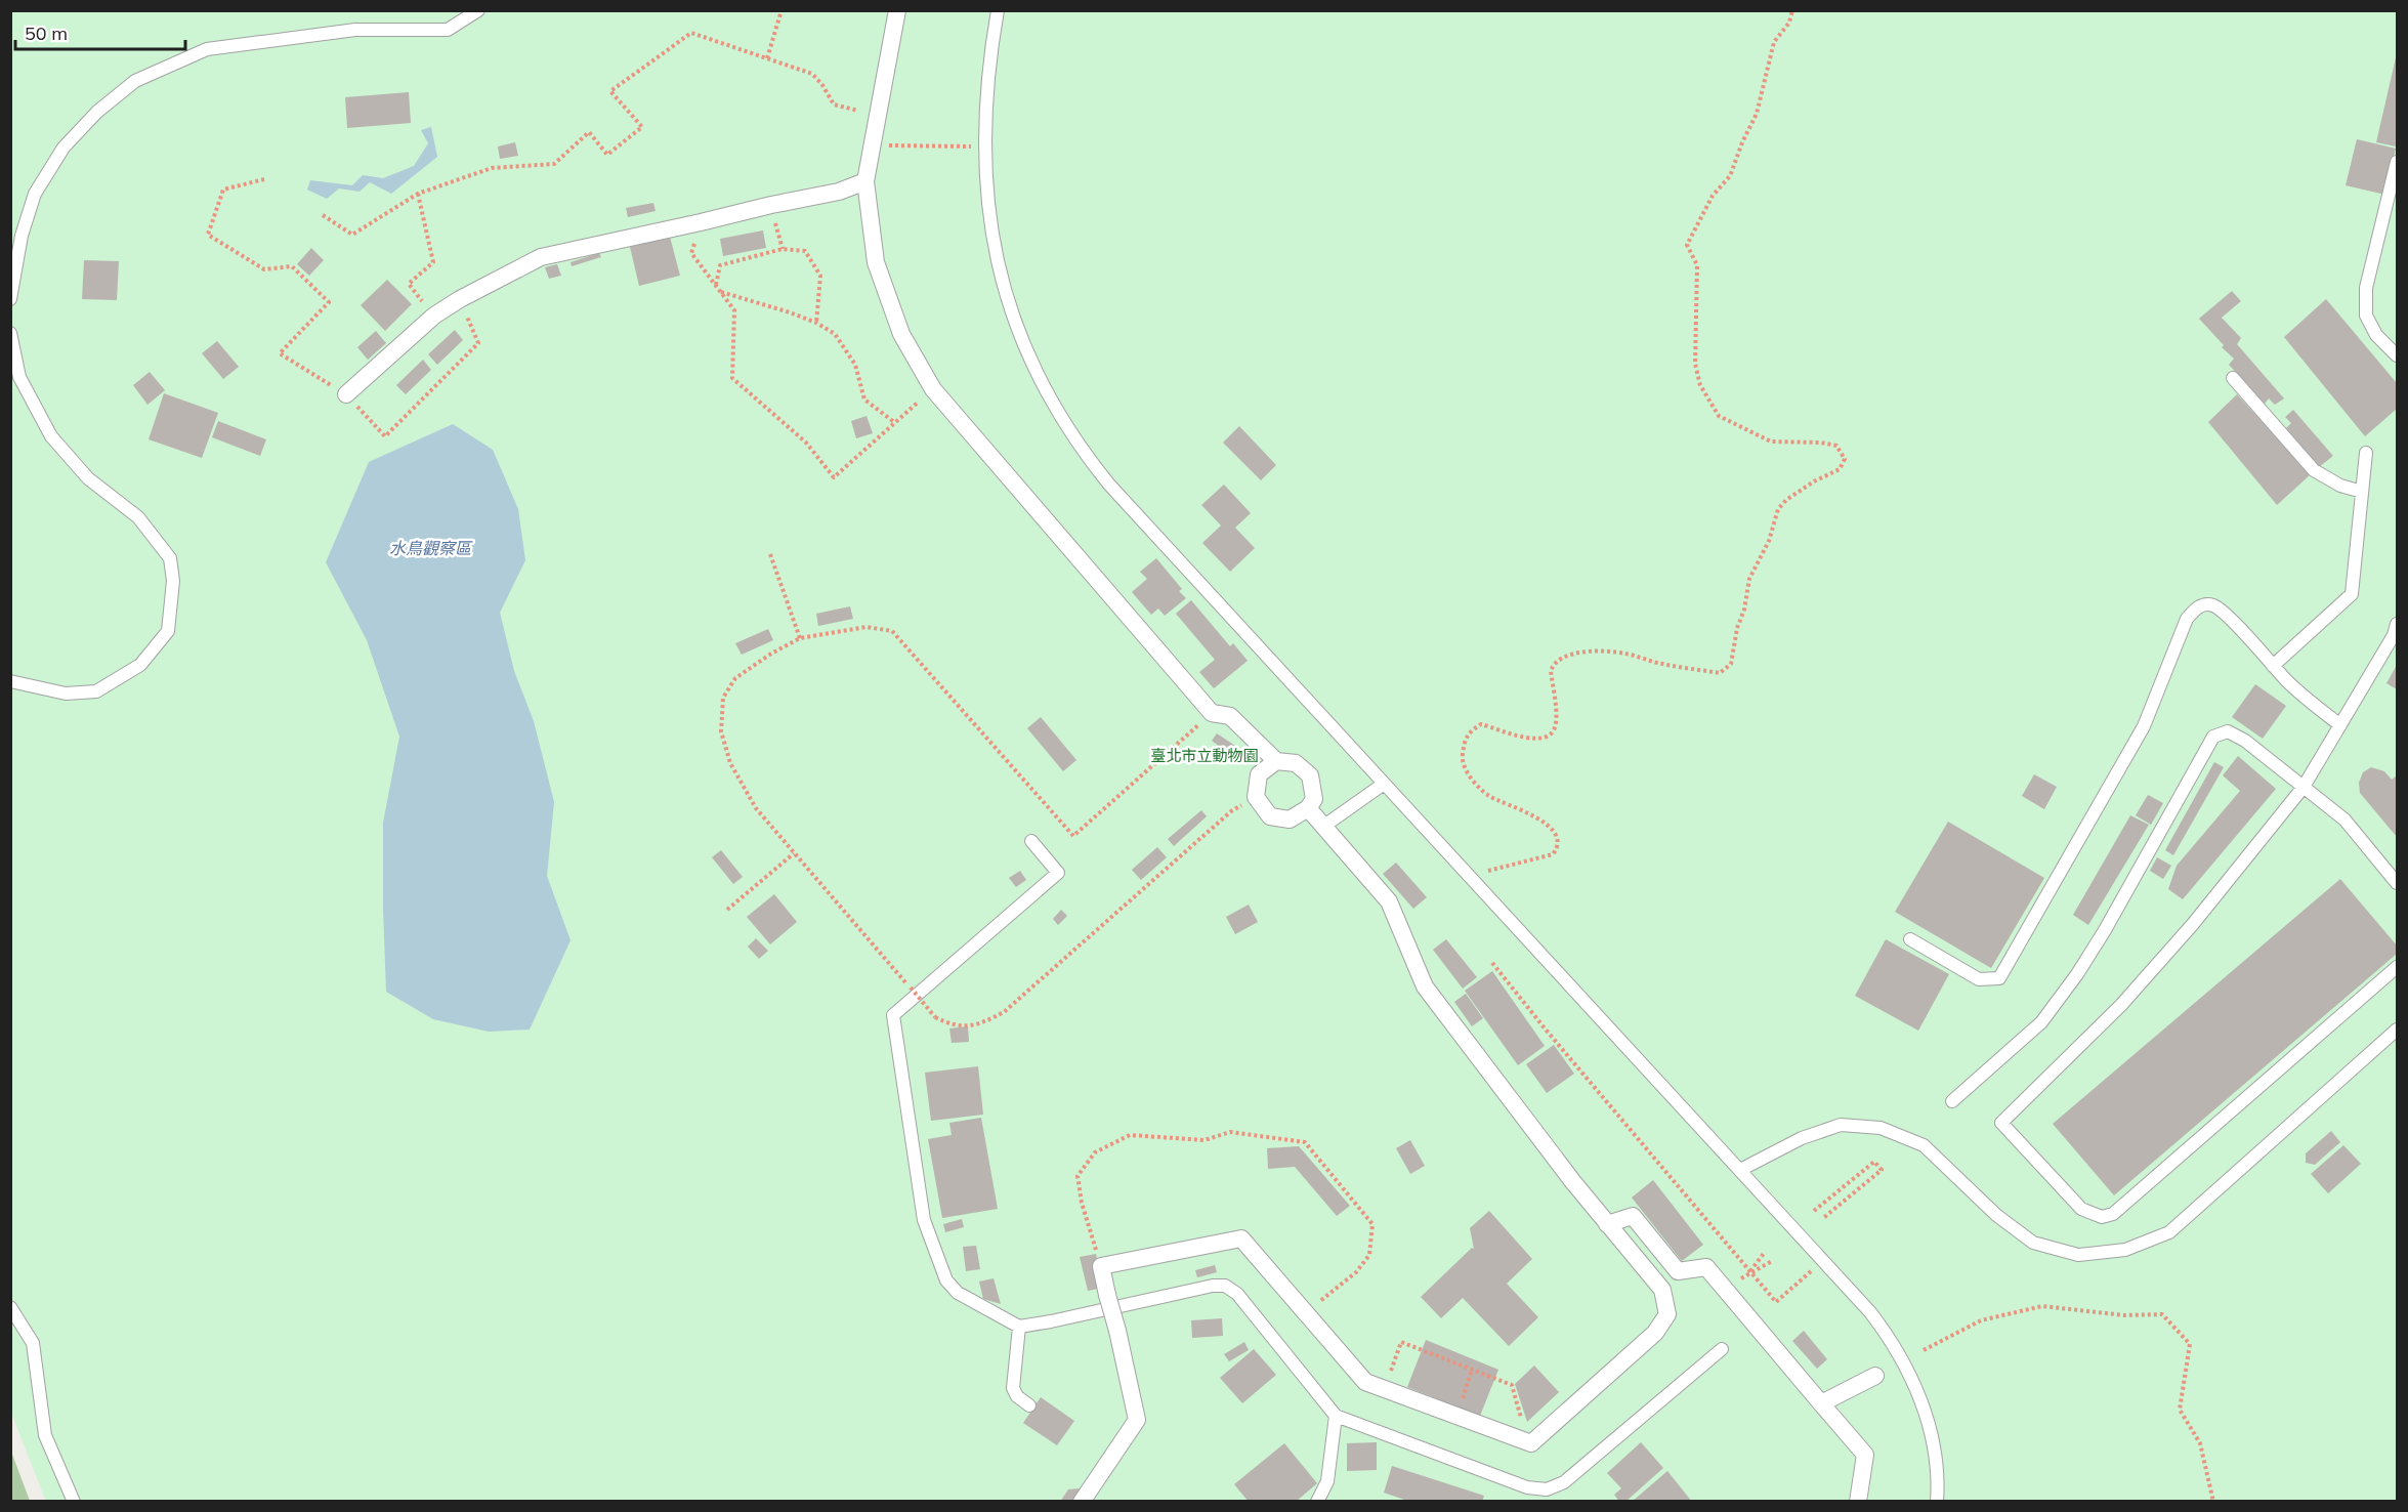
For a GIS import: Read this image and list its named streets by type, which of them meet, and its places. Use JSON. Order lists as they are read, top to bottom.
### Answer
{
  "water": ["水鳥觀察區"],
  "parks": ["臺北市立動物園"],
  "scale_bar": "50 m"
}
